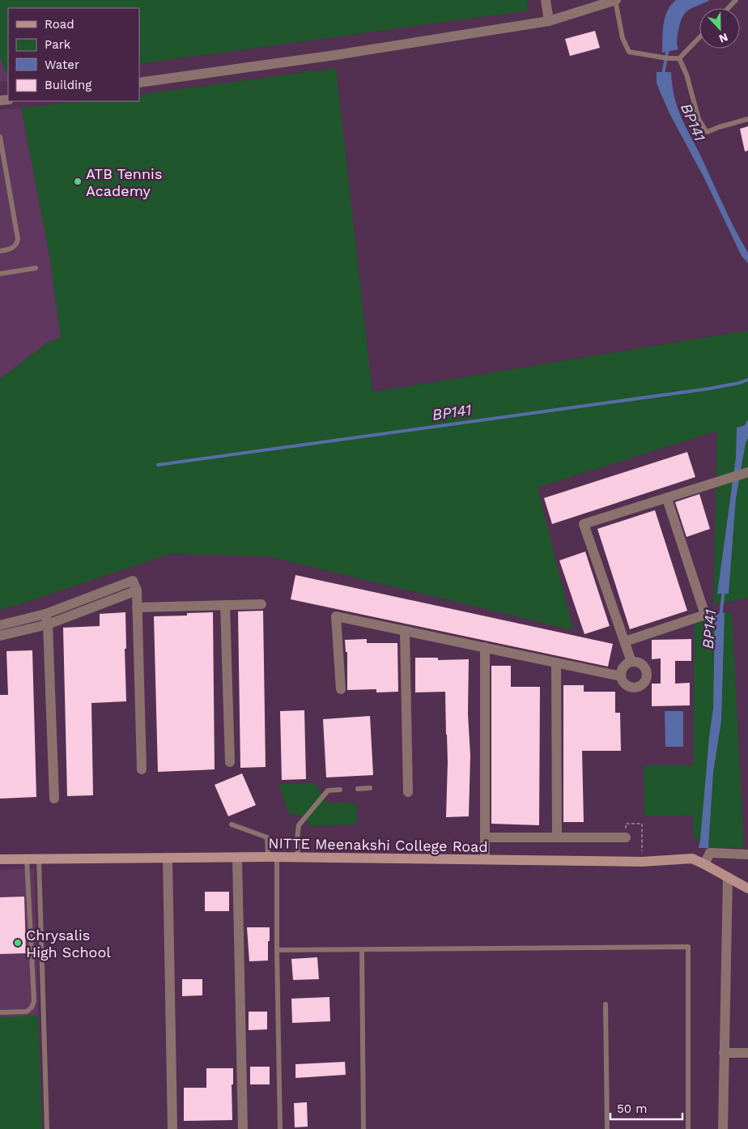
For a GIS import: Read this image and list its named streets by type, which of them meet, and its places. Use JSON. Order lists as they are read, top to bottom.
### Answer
{
  "streets": {
    "street": ["NITTE Meenakshi College Road"]
  },
  "water": ["BP141"],
  "places": ["ATB Tennis Academy", "Chrysalis High School"],
  "legend": [
    "Road",
    "Park",
    "Water",
    "Building"
  ],
  "scale_bar": "50 m",
  "north": "bottom"
}
